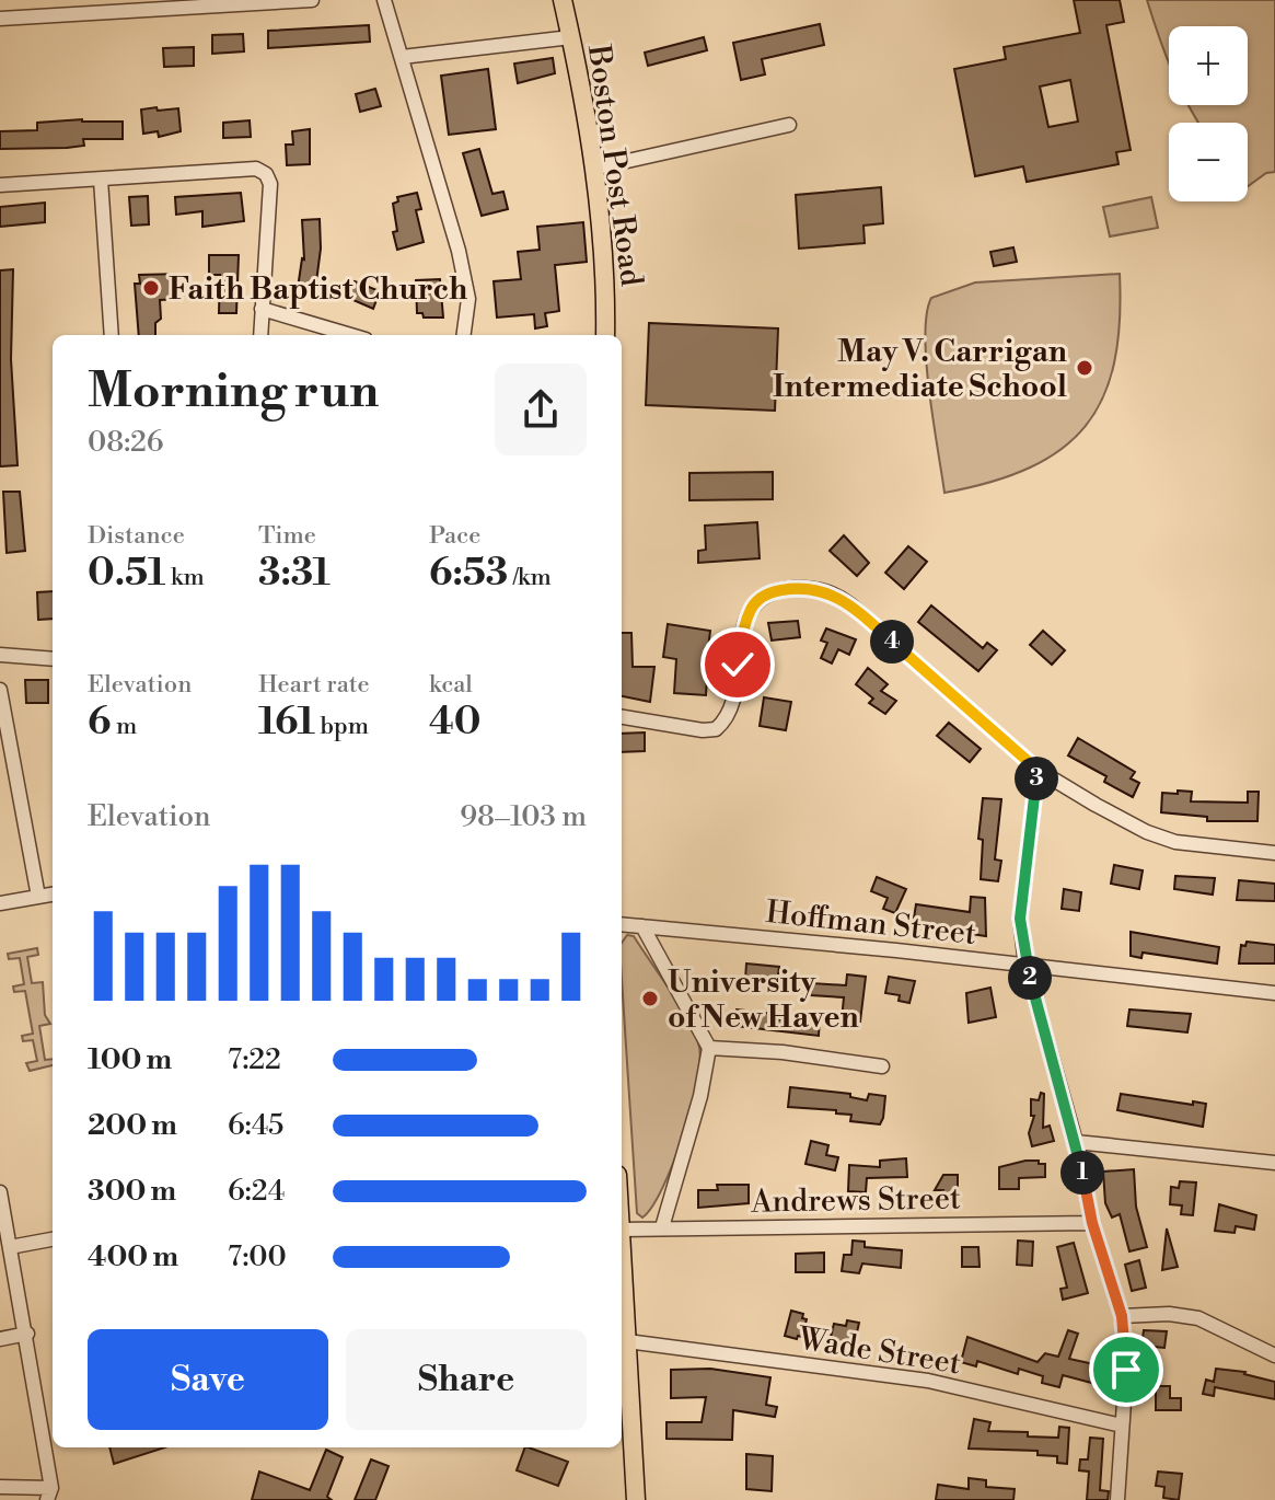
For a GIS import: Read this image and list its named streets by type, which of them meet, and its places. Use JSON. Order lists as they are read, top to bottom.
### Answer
{
  "streets": {
    "main road": ["Boston Post Road"],
    "street": ["Hoffman Street", "Andrews Street", "Wade Street"]
  },
  "places": ["Faith Baptist Church", "May V. Carrigan Intermediate School", "University of New Haven"],
  "page": {
    "map_buttons": ["+", "−"],
    "heading": ["Morning run", "08:26"],
    "stats": [
      ["Distance", "0.51 km"],
      ["Time", "3:31"],
      ["Pace", "6:53 /km"],
      ["Elevation", "6 m"],
      ["Heart rate", "161 bpm"],
      ["kcal", "40"]
    ],
    "pins": [
      "4",
      "3",
      "2",
      "1"
    ],
    "chart": ["Elevation", "98–103 m"],
    "list": [
      {
        "name": "100 m",
        "note": "7:22"
      },
      {
        "name": "200 m",
        "note": "6:45"
      },
      {
        "name": "300 m",
        "note": "6:24"
      },
      {
        "name": "400 m",
        "note": "7:00"
      }
    ],
    "buttons": ["Save", "Share"]
  }
}
